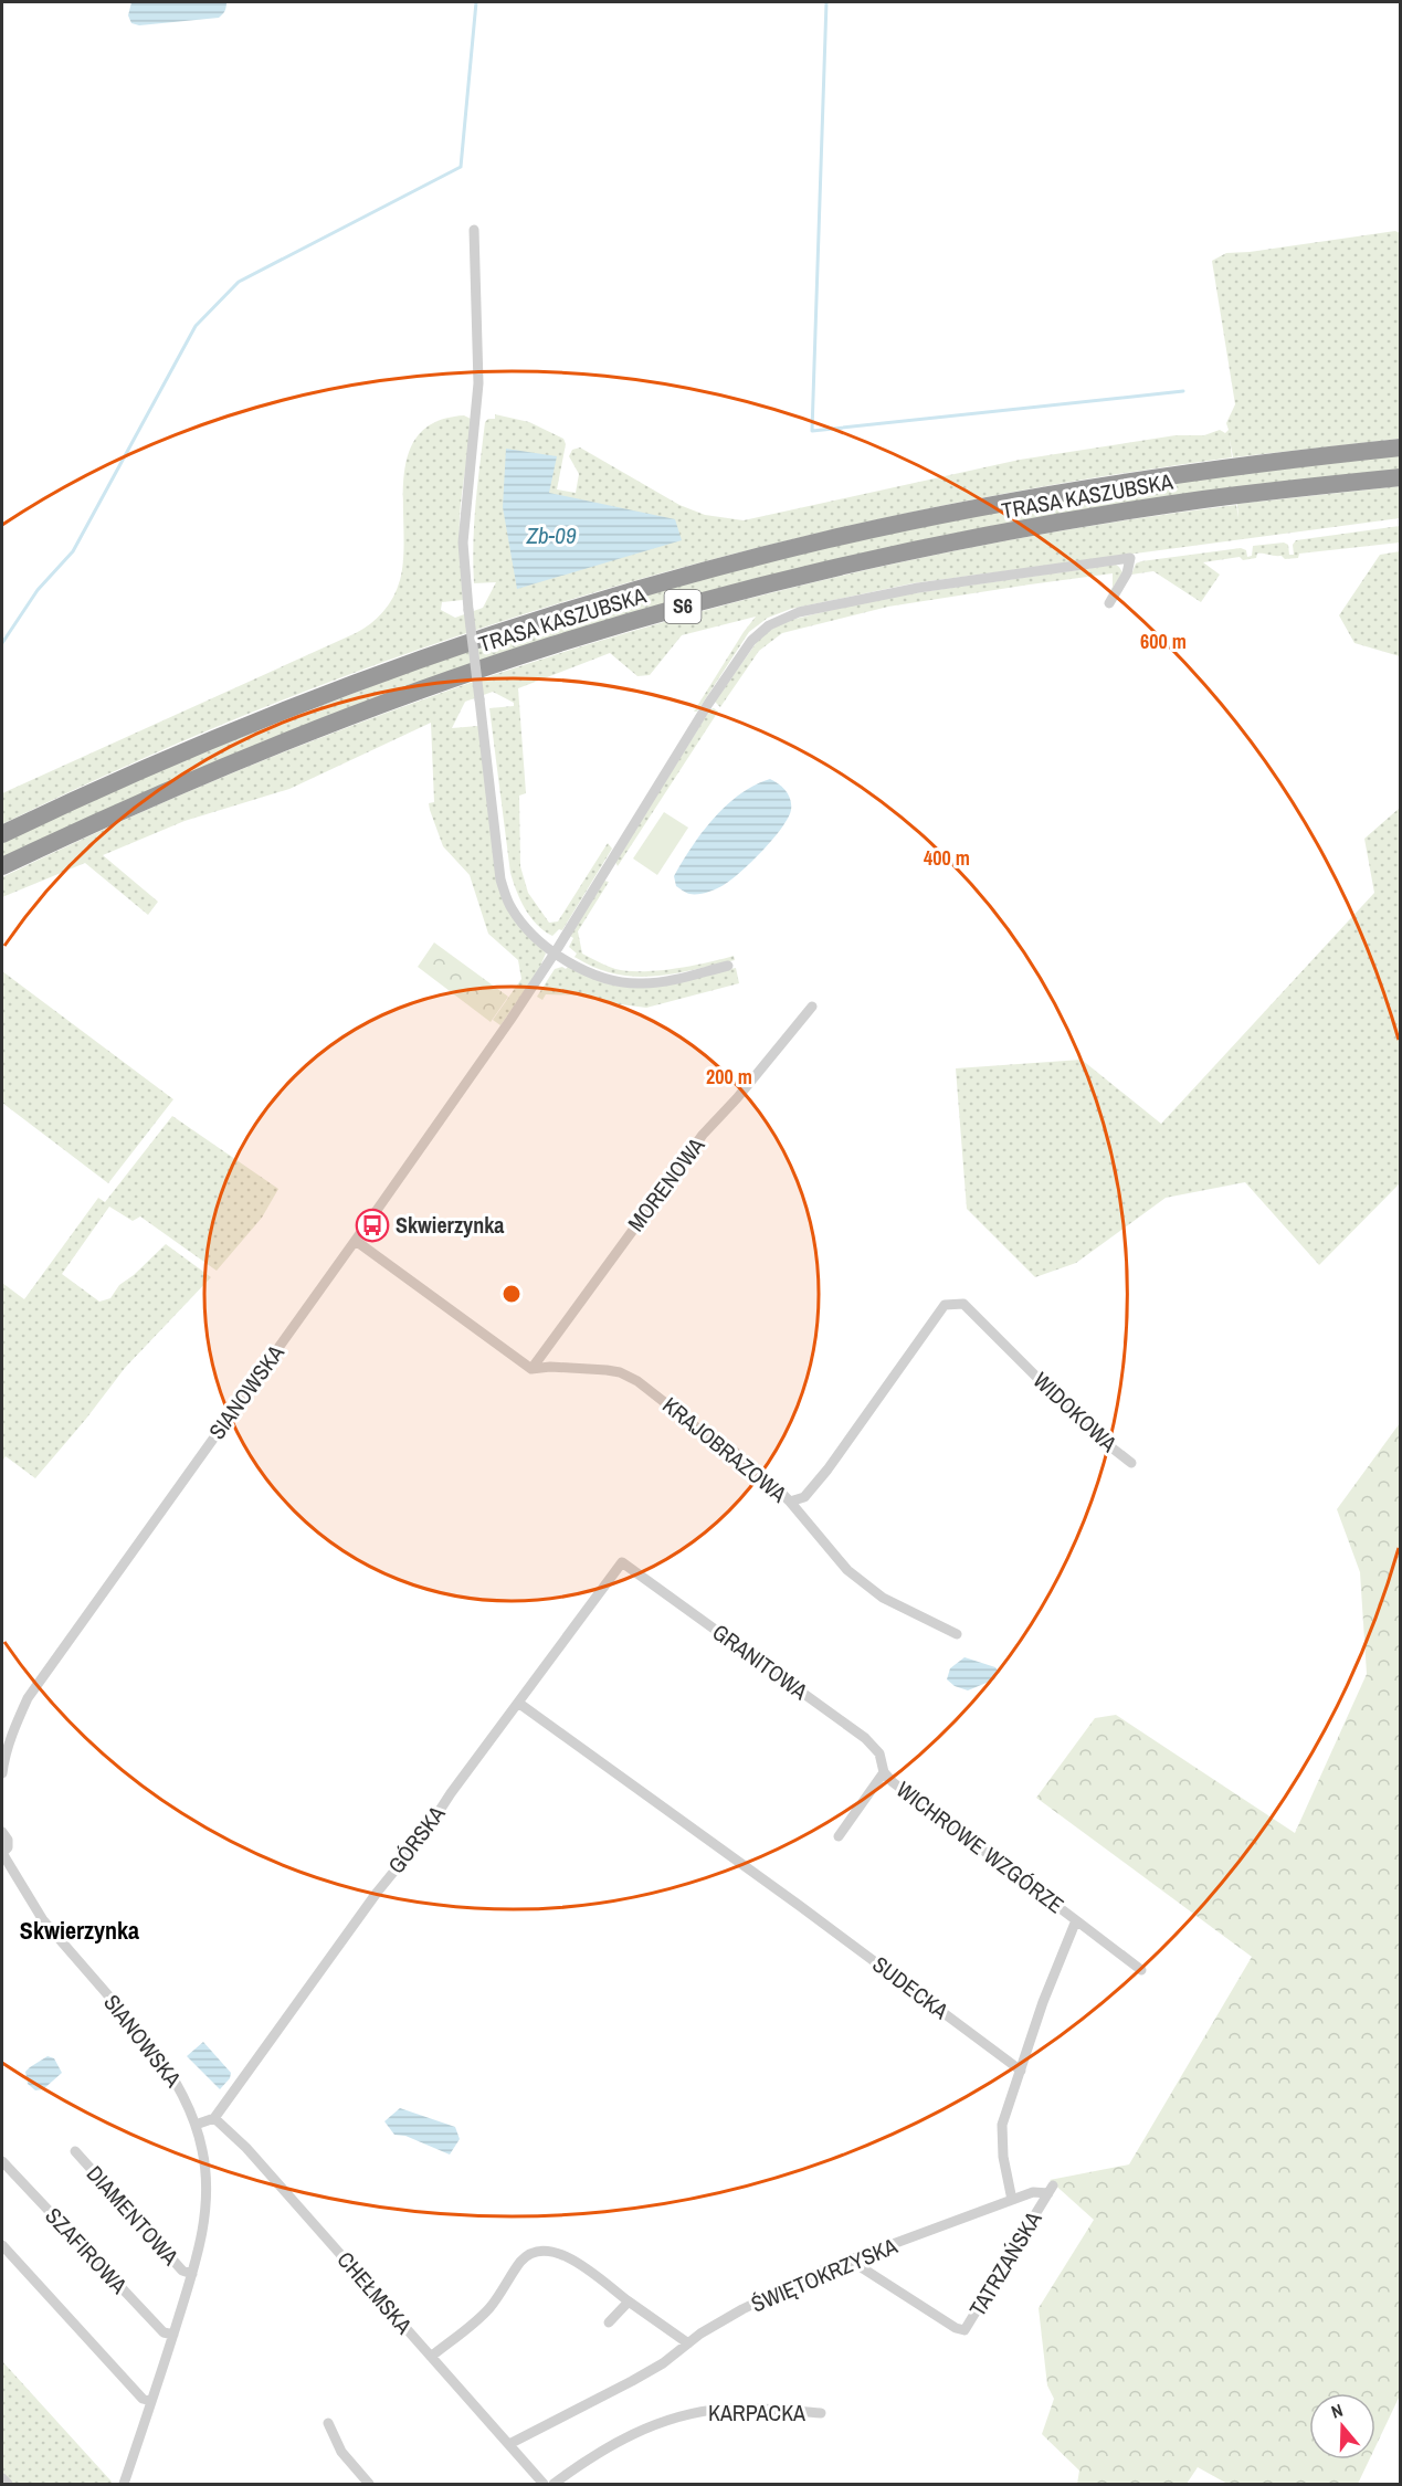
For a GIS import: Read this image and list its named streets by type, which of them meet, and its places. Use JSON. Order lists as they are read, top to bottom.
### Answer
{
  "streets": {
    "highway": ["TRASA KASZUBSKA", "S6"],
    "street": [
      "MORENOWA",
      "SIANOWSKA",
      "WIDOKOWA",
      "KRAJOBRAZOWA",
      "GRANITOWA",
      "GÓRSKA",
      "WICHROWE WZGÓRZE",
      "SUDECKA",
      "DIAMENTOWA",
      "SZAFIROWA",
      "TATRZAŃSKA",
      "ŚWIĘTOKRZYSKA",
      "CHEŁMSKA",
      "KARPACKA"
    ]
  },
  "crossings": [
    ["MORENOWA", "KRAJOBRAZOWA"],
    ["SIANOWSKA", "DIAMENTOWA"],
    ["SIANOWSKA", "SZAFIROWA"],
    ["WIDOKOWA", "KRAJOBRAZOWA"],
    ["GRANITOWA", "GÓRSKA"],
    ["GRANITOWA", "WICHROWE WZGÓRZE"],
    ["GÓRSKA", "SUDECKA"],
    ["GÓRSKA", "CHEŁMSKA"],
    ["WICHROWE WZGÓRZE", "SUDECKA"],
    ["WICHROWE WZGÓRZE", "ŚWIĘTOKRZYSKA"],
    ["TATRZAŃSKA", "ŚWIĘTOKRZYSKA"],
    ["ŚWIĘTOKRZYSKA", "CHEŁMSKA"]
  ],
  "districts": ["Skwierzynka"],
  "water": ["Zb-09"],
  "places": {
    "bus stop": ["Skwierzynka"]
  },
  "north": "top",
  "rings": ["600 m", "400 m", "200 m"]
}
